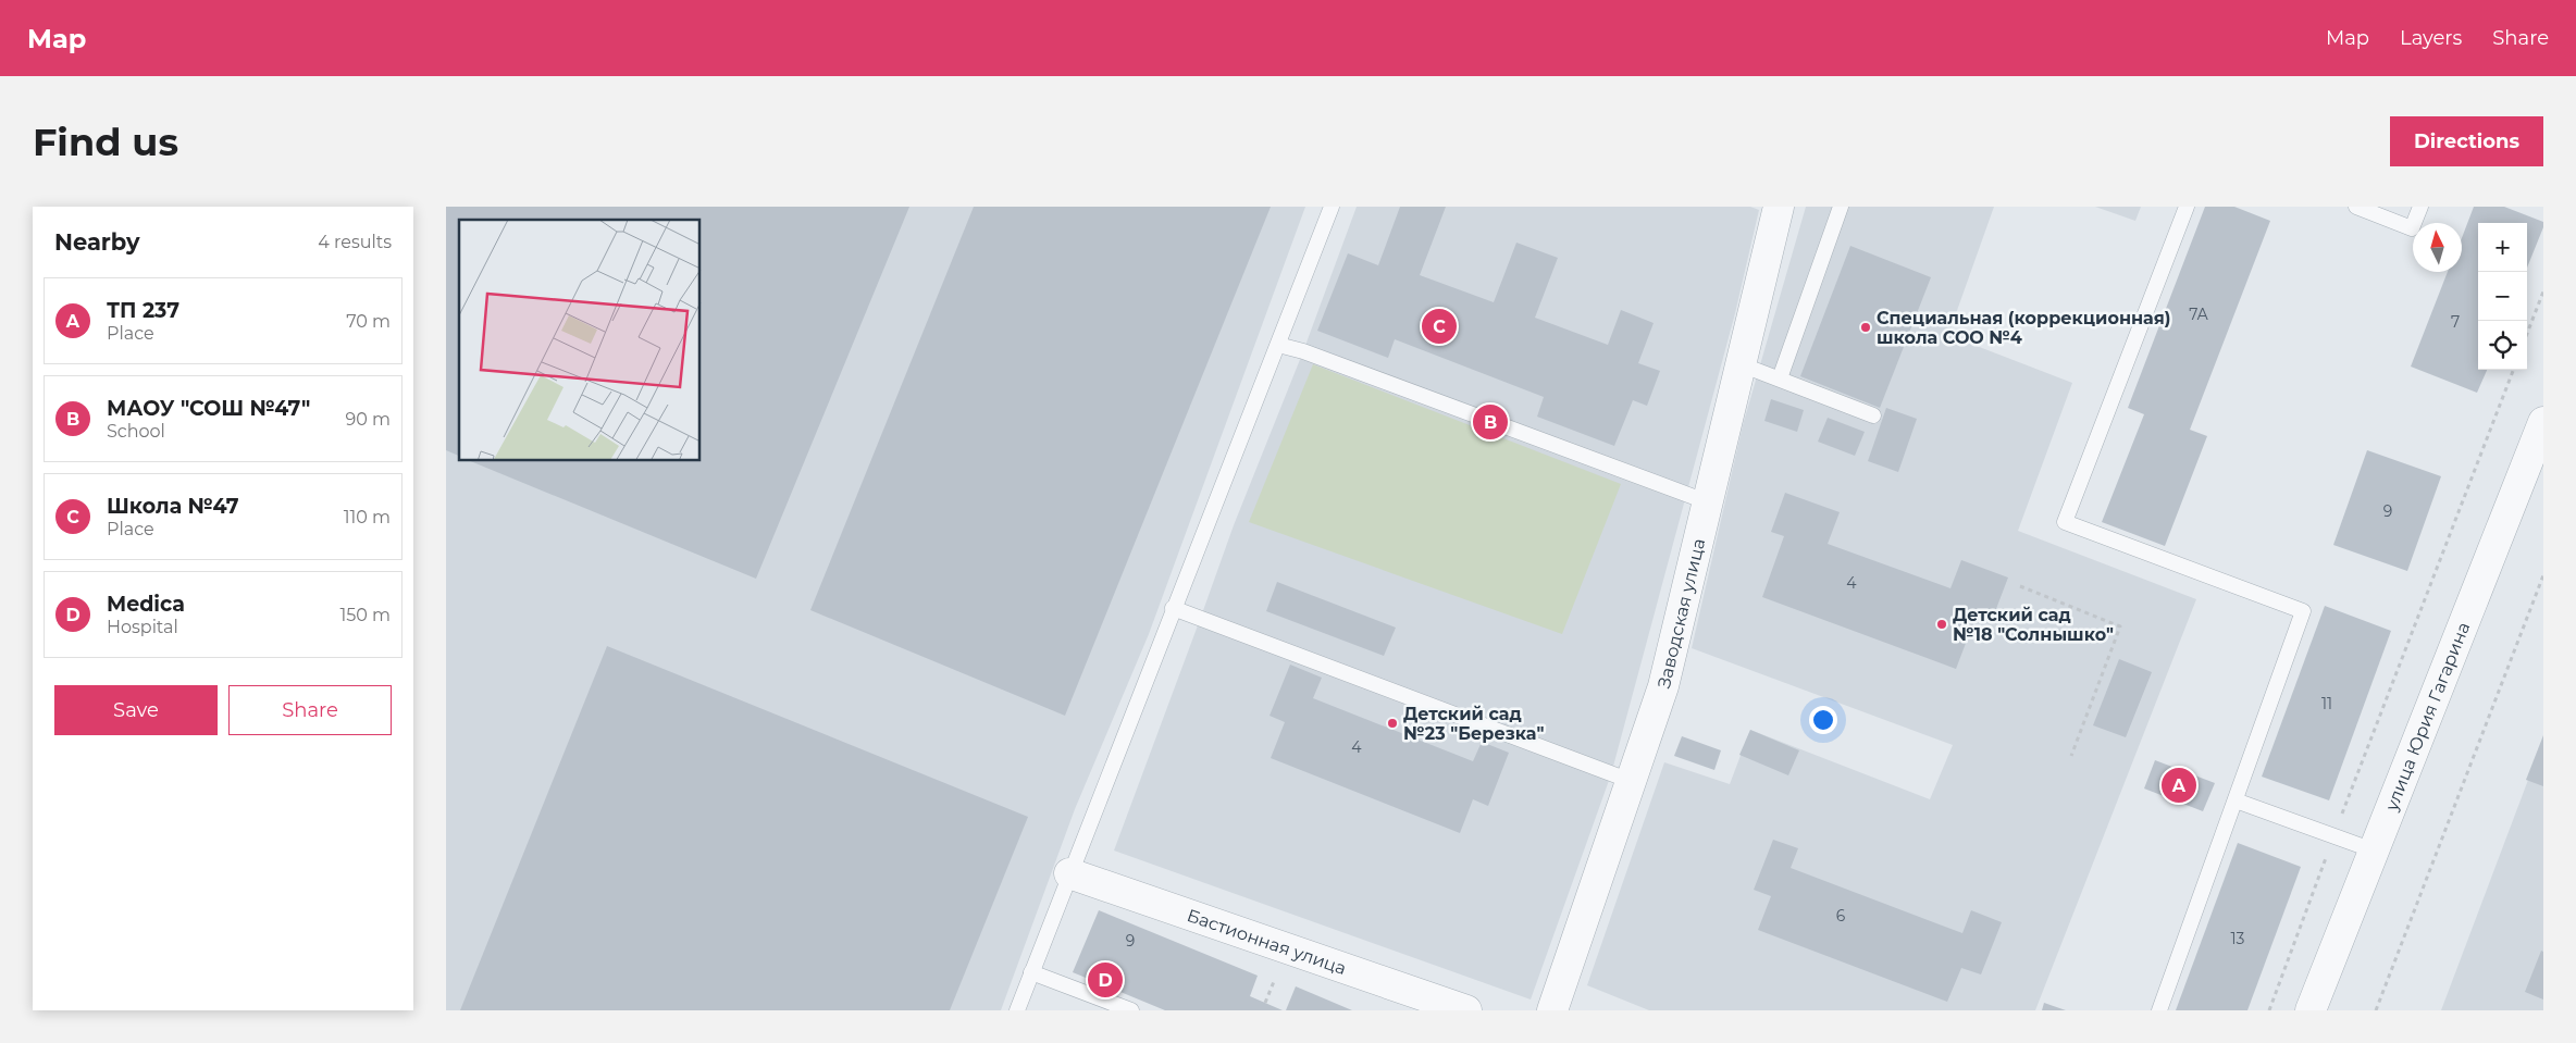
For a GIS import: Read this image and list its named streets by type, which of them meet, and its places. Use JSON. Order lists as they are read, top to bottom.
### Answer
{
  "streets": {
    "street": ["Заводская улица", "улица Юрия Гагарина", "Бастионная улица"]
  },
  "places": ["Специальная (коррекционная) школа СОО №4", "Детский сад №18 \"Солнышко\"", "Детский сад №23 \"Березка\""],
  "house_numbers": [
    "7А",
    "7",
    "9",
    "4",
    "11",
    "4",
    "6",
    "13",
    "9"
  ],
  "north": "top",
  "page": {
    "header": "Map",
    "nav": ["Map", "Layers", "Share"],
    "buttons": [
      "Directions",
      ["Save", "Share"]
    ],
    "title": "Find us",
    "heading": ["Nearby", "4 results"],
    "map_buttons": ["+", "−"],
    "list": [
      {
        "mark": "A",
        "name": "ТП 237",
        "note": "Place",
        "value": "70 m"
      },
      {
        "mark": "B",
        "name": "МАОУ \"СОШ №47\"",
        "note": "School",
        "value": "90 m"
      },
      {
        "mark": "C",
        "name": "Школа №47",
        "note": "Place",
        "value": "110 m"
      },
      {
        "mark": "D",
        "name": "Medica",
        "note": "Hospital",
        "value": "150 m"
      }
    ],
    "pins": [
      "C",
      "B",
      "A",
      "D"
    ]
  }
}
